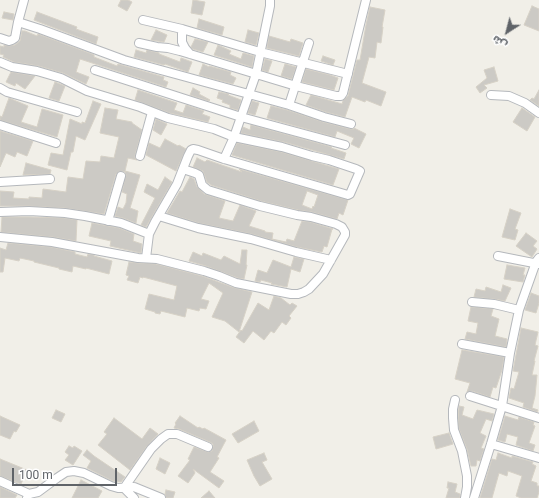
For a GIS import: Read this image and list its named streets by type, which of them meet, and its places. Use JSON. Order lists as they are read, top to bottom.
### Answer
{
  "scale_bar": "100 m",
  "north": "bottom left"
}
